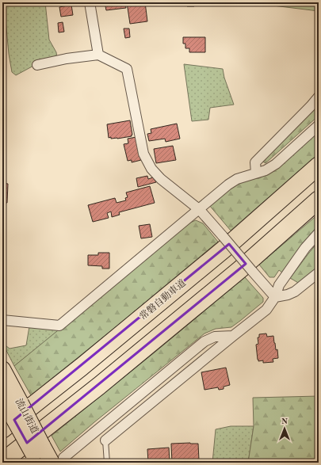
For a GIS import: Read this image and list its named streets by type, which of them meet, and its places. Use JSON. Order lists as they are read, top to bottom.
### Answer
{
  "streets": {
    "highway": ["常磐自動車道"],
    "main road": ["流山街道"]
  },
  "north": "top"
}
